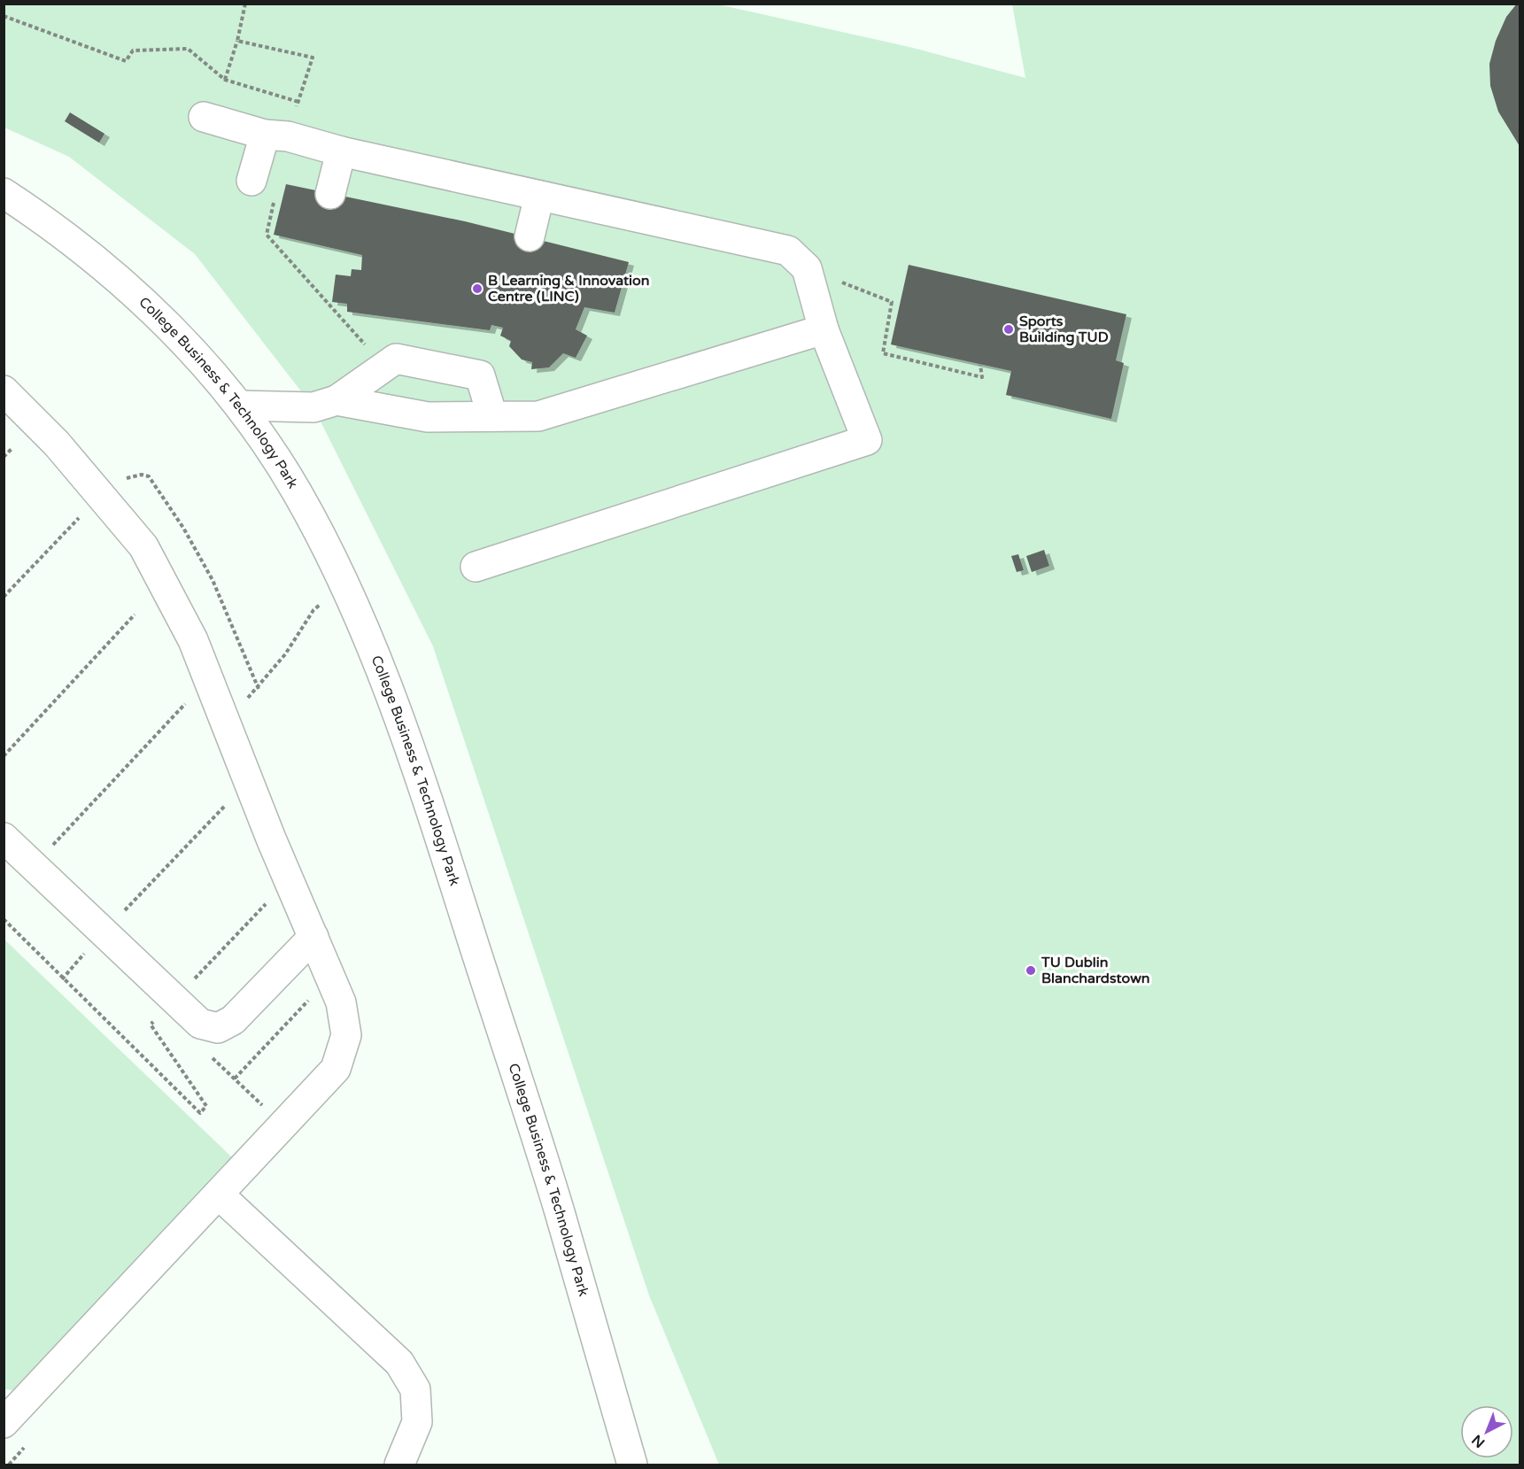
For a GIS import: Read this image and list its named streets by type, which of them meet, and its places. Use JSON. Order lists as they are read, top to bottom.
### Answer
{
  "streets": {
    "lane": ["College Business & Technology Park"]
  },
  "places": ["B Learning & Innovation Centre (LINC)", "Sports Building TUD", "TU Dublin Blanchardstown"],
  "north": "bottom left"
}
